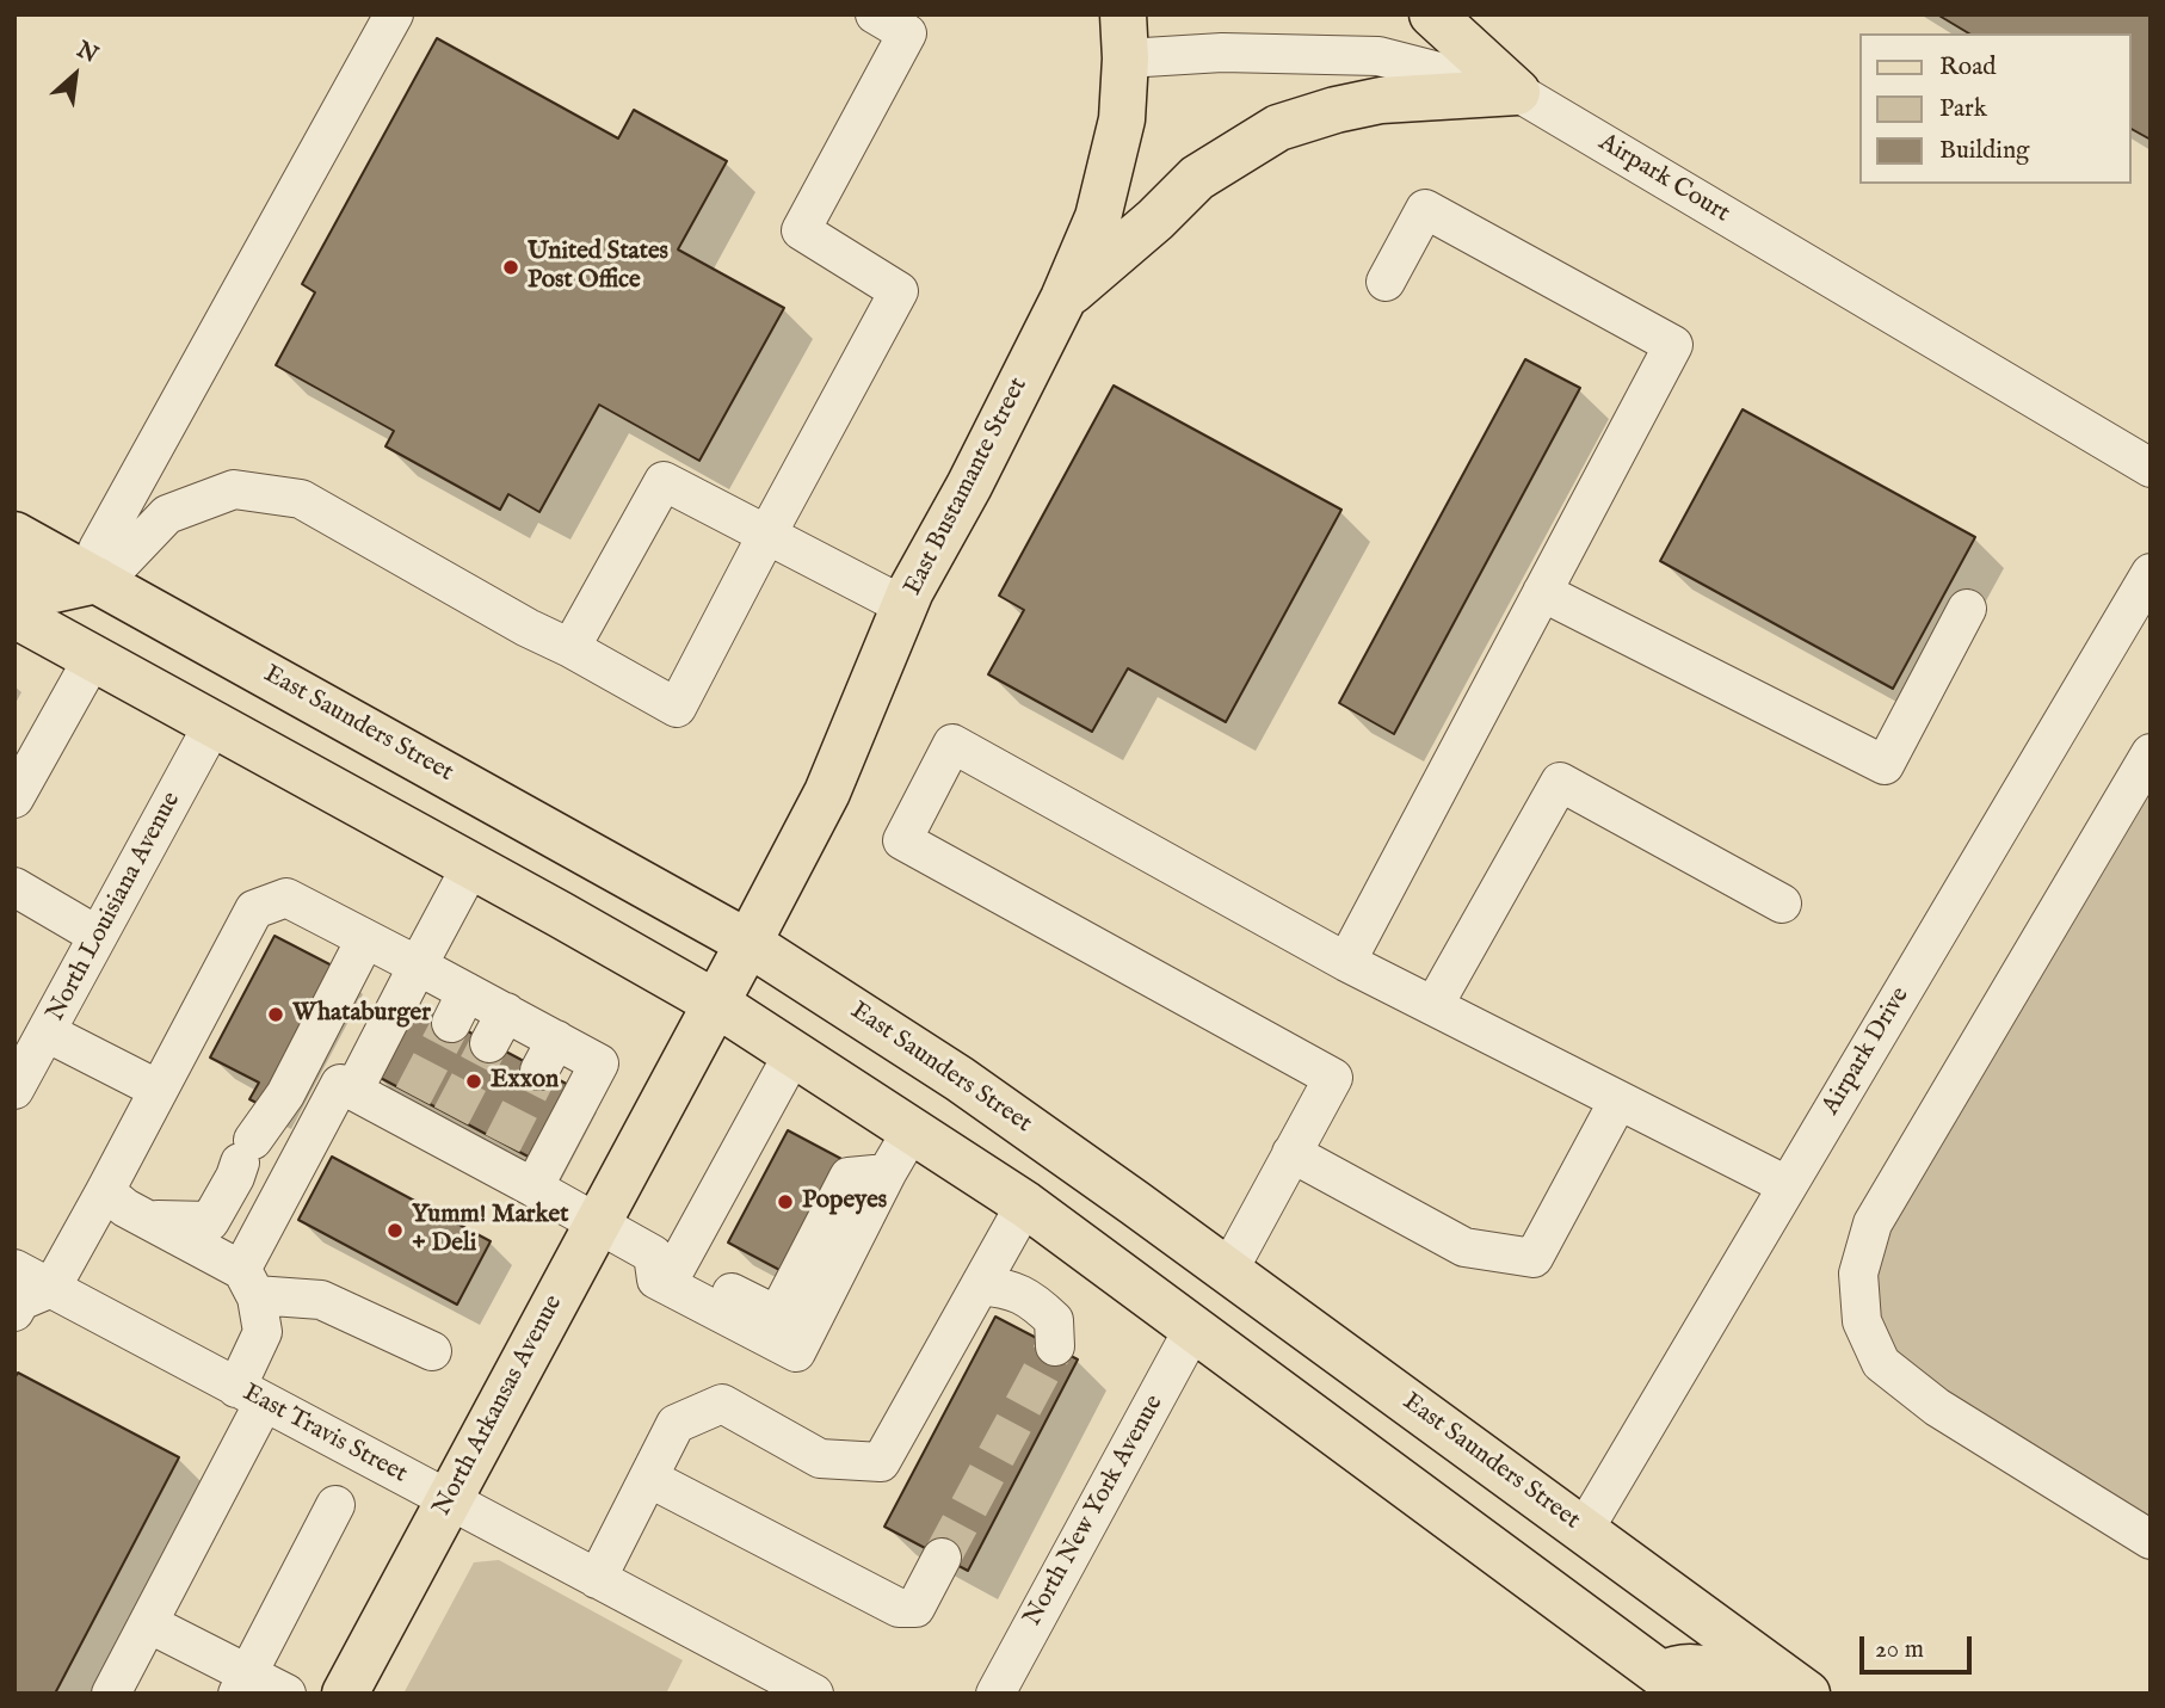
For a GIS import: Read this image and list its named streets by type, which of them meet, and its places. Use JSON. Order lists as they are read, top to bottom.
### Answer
{
  "streets": {
    "main road": ["East Bustamante Street", "East Saunders Street", "North Arkansas Avenue"],
    "street": [
      "Airpark Court",
      "North Louisiana Avenue",
      "Airpark Drive",
      "East Travis Street",
      "North New York Avenue"
    ]
  },
  "crossings": [
    ["Airpark Court", "East Bustamante Street"],
    ["East Bustamante Street", "East Saunders Street"],
    ["East Bustamante Street", "North Arkansas Avenue"],
    ["East Saunders Street", "Airpark Drive"],
    ["East Saunders Street", "North Arkansas Avenue"],
    ["North Arkansas Avenue", "East Travis Street"]
  ],
  "places": [
    "United States Post Office",
    "Whataburger",
    "Exxon",
    "Popeyes",
    "Yumm! Market + Deli"
  ],
  "legend": ["Road", "Park", "Building"],
  "scale_bar": "20 m",
  "north": "top right"
}
